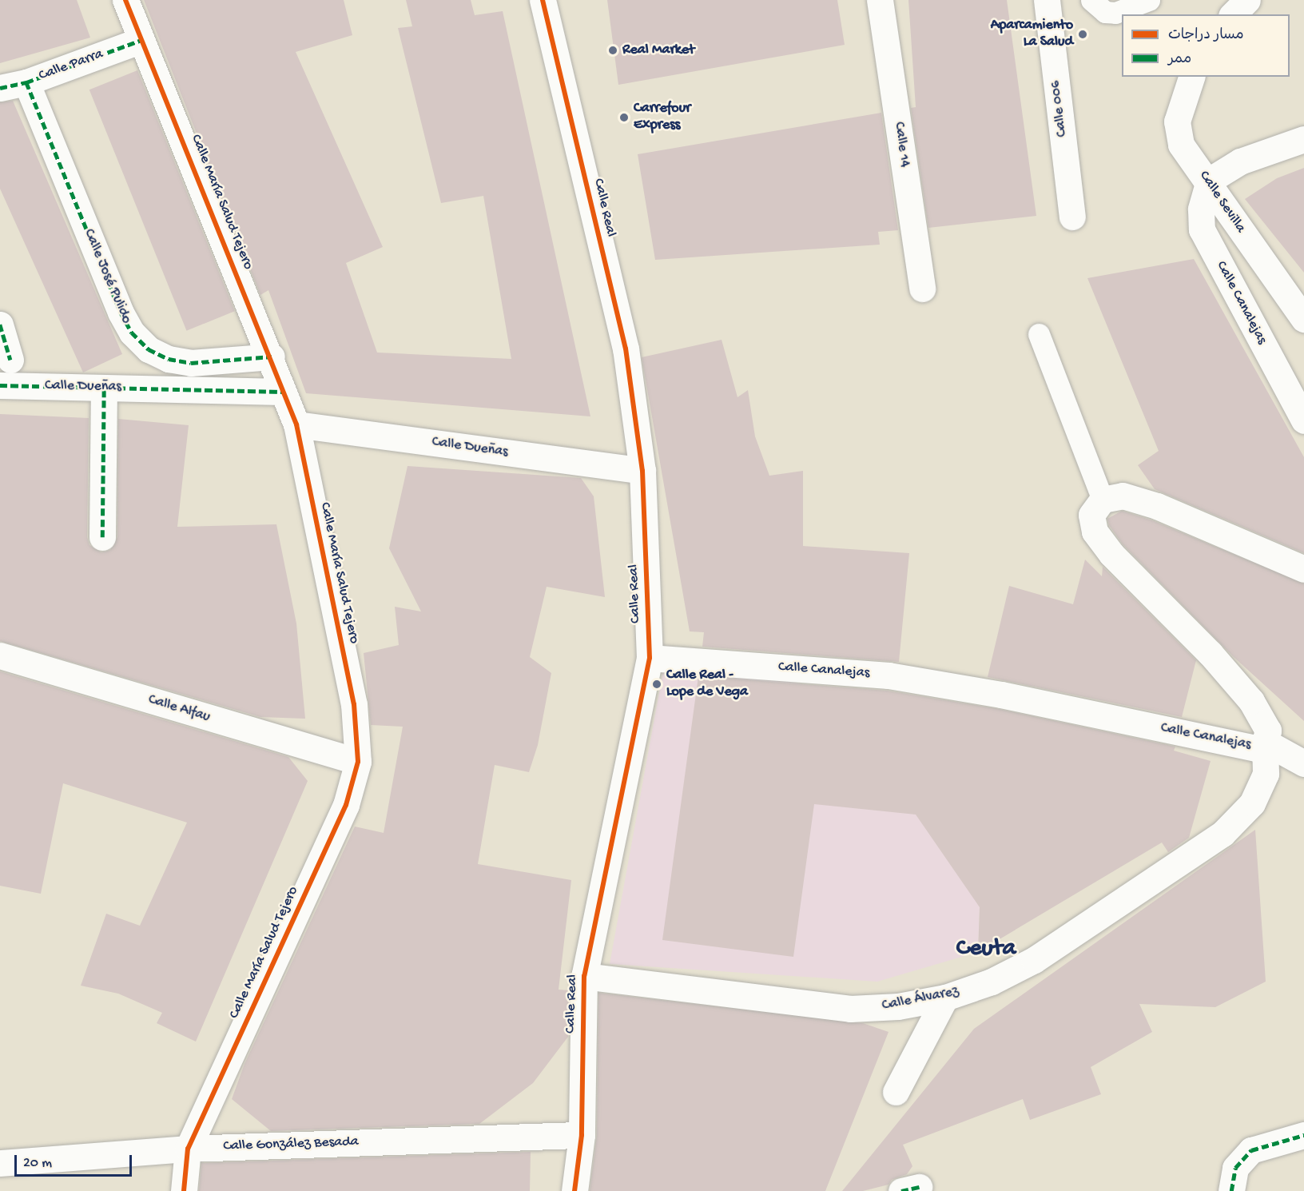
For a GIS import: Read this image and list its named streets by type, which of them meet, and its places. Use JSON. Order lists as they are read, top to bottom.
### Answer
{
  "streets": {
    "street": [
      "Calle Parra",
      "Calle 006",
      "Calle 14",
      "Calle María Salud Tejero",
      "Calle Sevilla",
      "Calle Real",
      "Calle José Pulido",
      "Calle Canalejas",
      "Calle Dueñas",
      "Calle Alfau",
      "Calle Álvarez",
      "Calle González Besada"
    ]
  },
  "crossings": [
    ["Calle Parra", "Calle María Salud Tejero"],
    ["Calle Parra", "Calle José Pulido"],
    ["Calle María Salud Tejero", "Calle José Pulido"],
    ["Calle María Salud Tejero", "Calle Dueñas"],
    ["Calle María Salud Tejero", "Calle Alfau"],
    ["Calle María Salud Tejero", "Calle González Besada"],
    ["Calle Sevilla", "Calle Canalejas"],
    ["Calle Real", "Calle Canalejas"],
    ["Calle Real", "Calle Dueñas"],
    ["Calle Real", "Calle Álvarez"],
    ["Calle Real", "Calle González Besada"],
    ["Calle Canalejas", "Calle Álvarez"]
  ],
  "districts": ["Ceuta"],
  "places": [
    "Aparcamiento La Salud",
    "Real Market",
    "Carrefour Express",
    "Calle Real - Lope de Vega"
  ],
  "legend": ["مسار دراجات", "ممر"],
  "scale_bar": "20 m"
}
